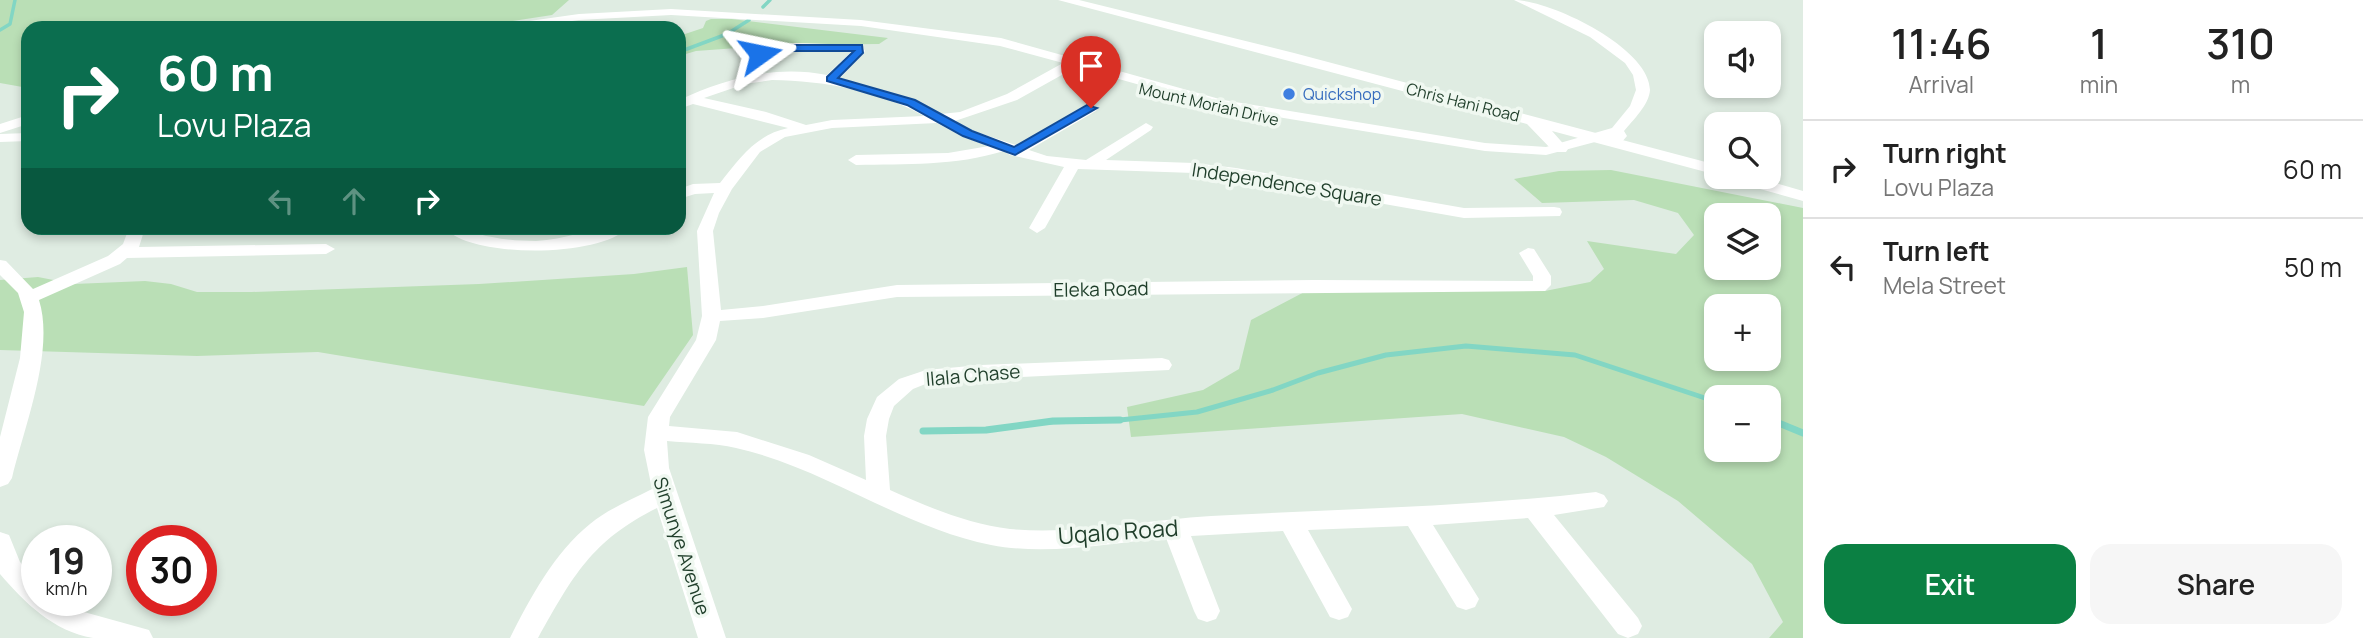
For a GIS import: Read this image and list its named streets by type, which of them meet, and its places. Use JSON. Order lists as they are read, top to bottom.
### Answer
{
  "streets": {
    "main road": ["Chris Hani Road"],
    "street": [
      "Mount Moriah Drive",
      "Independence Square",
      "Eleka Road",
      "Ilala Chase",
      "Uqalo Road",
      "Simunye Avenue"
    ]
  },
  "crossings": [
    ["Chris Hani Road", "Mount Moriah Drive"],
    ["Mount Moriah Drive", "Simunye Avenue"],
    ["Independence Square", "Simunye Avenue"],
    ["Eleka Road", "Simunye Avenue"],
    ["Ilala Chase", "Uqalo Road"],
    ["Uqalo Road", "Simunye Avenue"]
  ],
  "places": ["Quickshop"],
  "page": {
    "eta": [
      "11:46",
      "Arrival",
      "1",
      "min",
      "310",
      "m"
    ],
    "map_buttons": ["+", "−"],
    "turn": ["60 m", "Lovu Plaza"],
    "list": [
      {
        "name": "Turn right",
        "note": "Lovu Plaza",
        "value": "60 m"
      },
      {
        "name": "Turn left",
        "note": "Mela Street",
        "value": "50 m"
      }
    ],
    "speed": "19 km/h",
    "limit": "30",
    "buttons": ["Exit", "Share"]
  }
}
